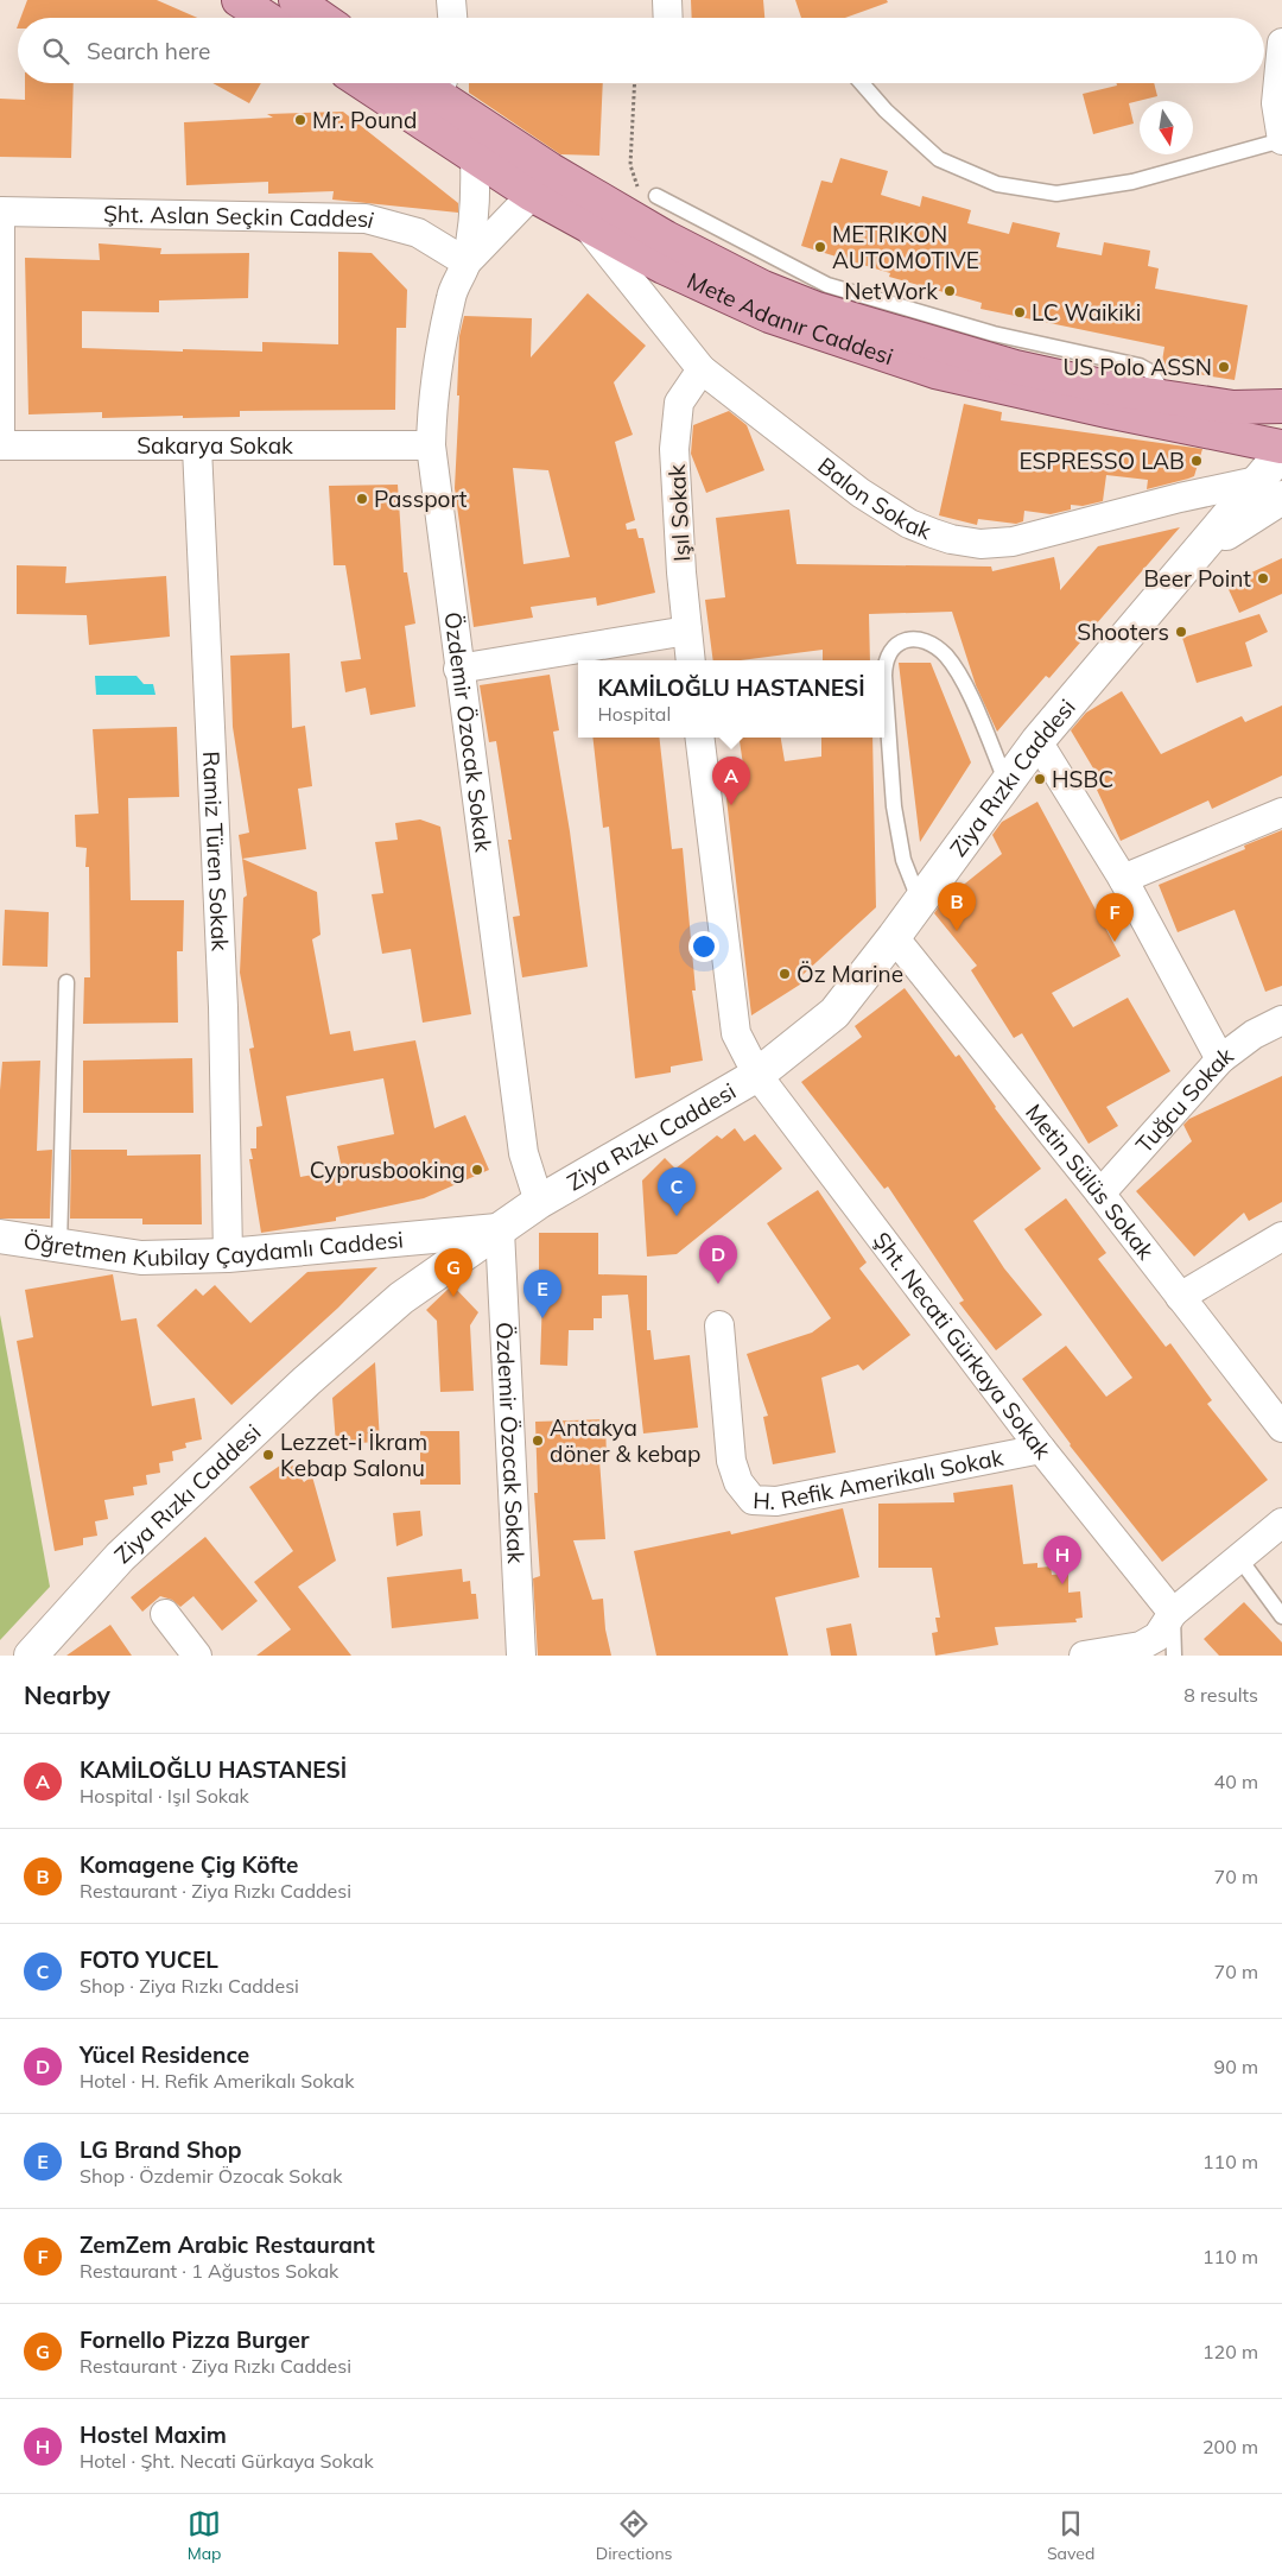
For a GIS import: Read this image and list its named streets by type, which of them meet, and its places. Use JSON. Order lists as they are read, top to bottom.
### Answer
{
  "streets": {
    "main road": ["Mete Adanır Caddesi"],
    "street": [
      "Şht. Aslan Seçkin Caddesi",
      "Sakarya Sokak",
      "Balon Sokak",
      "Işıl Sokak",
      "Özdemir Özocak Sokak",
      "Ziya Rızkı Caddesi",
      "Ramiz Türen Sokak",
      "Tuğcu Sokak",
      "Metin Sülüs Sokak",
      "Öğretmen Kubilay Çaydamlı Caddesi",
      "Şht. Necati Gürkaya Sokak",
      "H. Refik Amerikalı Sokak"
    ]
  },
  "crossings": [
    ["Şht. Aslan Seçkin Caddesi", "Özdemir Özocak Sokak"],
    ["Mete Adanır Caddesi", "Balon Sokak"],
    ["Mete Adanır Caddesi", "Özdemir Özocak Sokak"],
    ["Mete Adanır Caddesi", "Ziya Rızkı Caddesi"],
    ["Sakarya Sokak", "Özdemir Özocak Sokak"],
    ["Sakarya Sokak", "Ramiz Türen Sokak"],
    ["Balon Sokak", "Işıl Sokak"],
    ["Balon Sokak", "Ziya Rızkı Caddesi"],
    ["Özdemir Özocak Sokak", "Ziya Rızkı Caddesi"],
    ["Özdemir Özocak Sokak", "Öğretmen Kubilay Çaydamlı Caddesi"],
    ["Ziya Rızkı Caddesi", "Metin Sülüs Sokak"],
    ["Ziya Rızkı Caddesi", "Öğretmen Kubilay Çaydamlı Caddesi"],
    ["Ziya Rızkı Caddesi", "Şht. Necati Gürkaya Sokak"],
    ["Ramiz Türen Sokak", "Öğretmen Kubilay Çaydamlı Caddesi"],
    ["Tuğcu Sokak", "Metin Sülüs Sokak"],
    ["Şht. Necati Gürkaya Sokak", "H. Refik Amerikalı Sokak"]
  ],
  "places": [
    "Mr. Pound",
    "METRIKON AUTOMOTIVE",
    "NetWork",
    "LC Waikiki",
    "US Polo ASSN",
    "ESPRESSO LAB",
    "Passport",
    "Beer Point",
    "Shooters",
    "HSBC",
    "Öz Marine",
    "Cyprusbooking",
    "Antakya döner & kebap",
    "Lezzet-i̇ İkram Kebap Salonu"
  ],
  "north": "bottom",
  "page": {
    "search": "Search here",
    "popup": ["KAMİLOĞLU HASTANESİ", "Hospital"],
    "pins": [
      "A",
      "B",
      "F",
      "C",
      "D",
      "G",
      "E",
      "H"
    ],
    "heading": ["Nearby", "8 results"],
    "list": [
      {
        "mark": "A",
        "name": "KAMİLOĞLU HASTANESİ",
        "note": "Hospital · Işıl Sokak",
        "value": "40 m"
      },
      {
        "mark": "B",
        "name": "Komagene Çig Köfte",
        "note": "Restaurant · Ziya Rızkı Caddesi",
        "value": "70 m"
      },
      {
        "mark": "C",
        "name": "FOTO YUCEL",
        "note": "Shop · Ziya Rızkı Caddesi",
        "value": "70 m"
      },
      {
        "mark": "D",
        "name": "Yücel Residence",
        "note": "Hotel · H. Refik Amerikalı Sokak",
        "value": "90 m"
      },
      {
        "mark": "E",
        "name": "LG Brand Shop",
        "note": "Shop · Özdemir Özocak Sokak",
        "value": "110 m"
      },
      {
        "mark": "F",
        "name": "ZemZem Arabic Restaurant",
        "note": "Restaurant · 1 Ağustos Sokak",
        "value": "110 m"
      },
      {
        "mark": "G",
        "name": "Fornello Pizza Burger",
        "note": "Restaurant · Ziya Rızkı Caddesi",
        "value": "120 m"
      },
      {
        "mark": "H",
        "name": "Hostel Maxim",
        "note": "Hotel · Şht. Necati Gürkaya Sokak",
        "value": "200 m"
      }
    ],
    "nav": ["Map", "Directions", "Saved"]
  }
}
